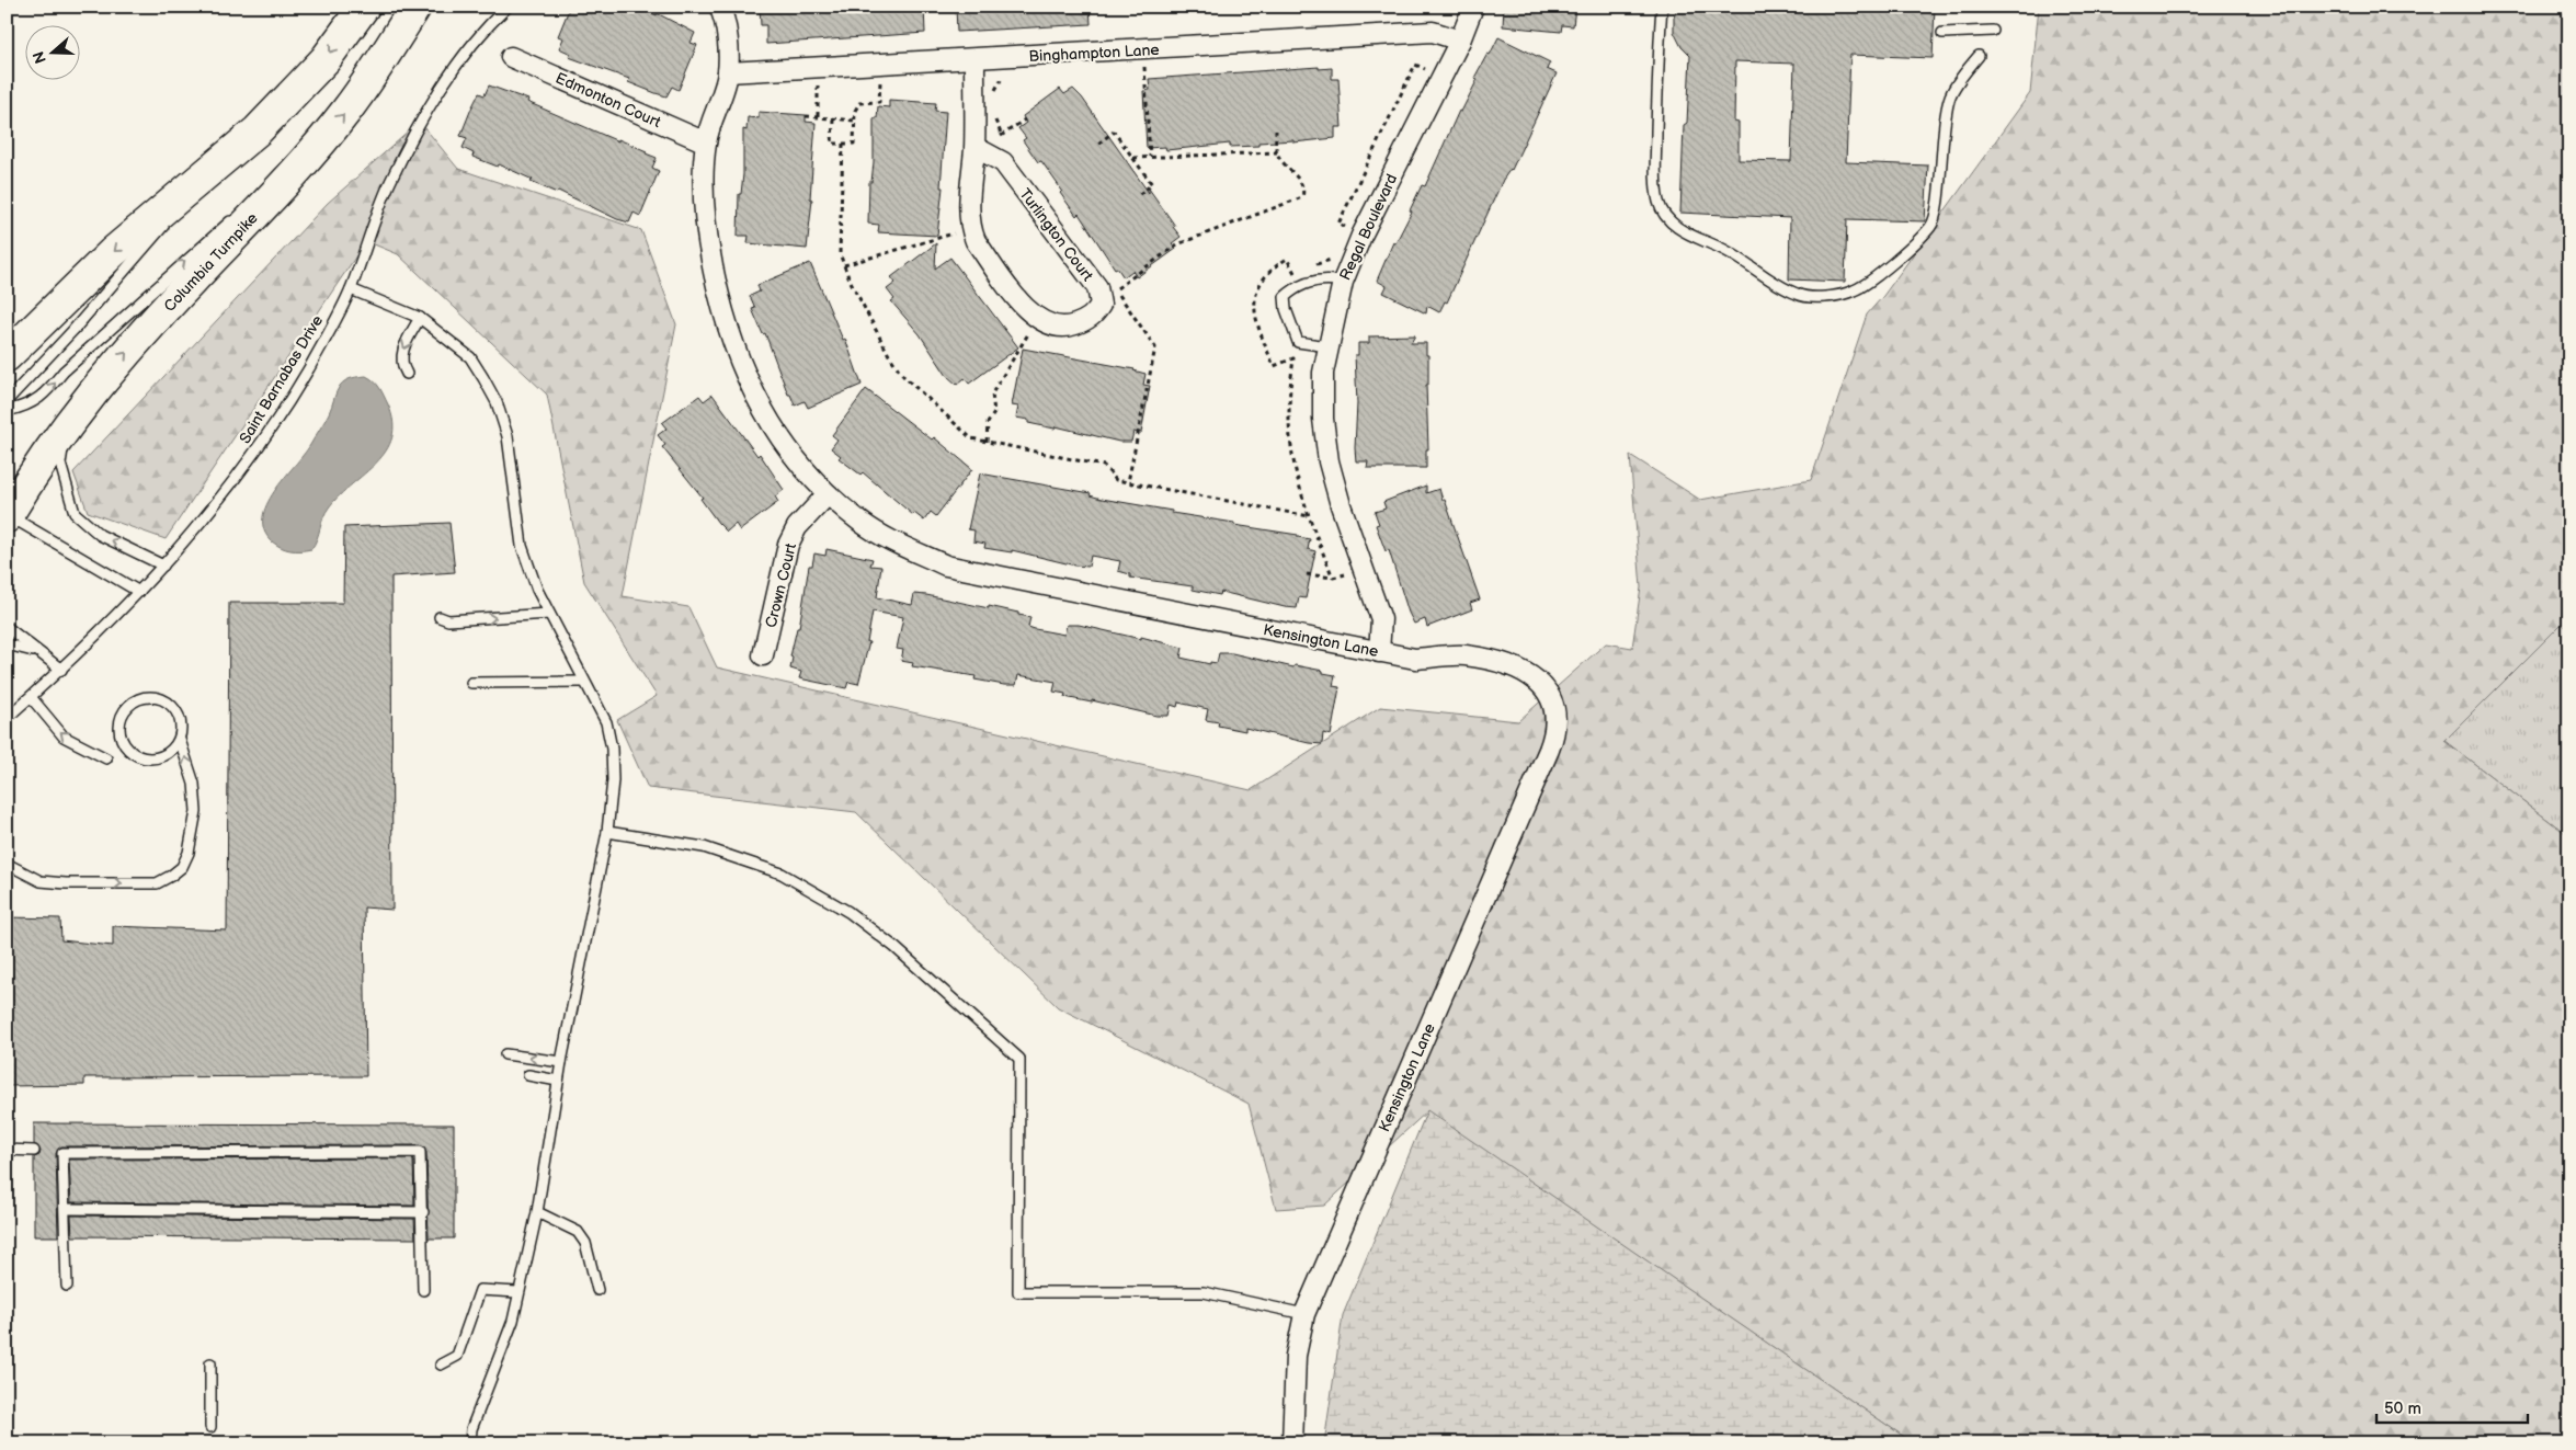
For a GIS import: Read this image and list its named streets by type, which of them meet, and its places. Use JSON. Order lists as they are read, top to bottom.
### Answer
{
  "streets": {
    "main road": ["Columbia Turnpike"],
    "street": [
      "Binghampton Lane",
      "Edmonton Court",
      "Regal Boulevard",
      "Turlington Court",
      "Crown Court",
      "Kensington Lane"
    ],
    "lane": ["Saint Barnabas Drive"]
  },
  "crossings": [
    ["Binghampton Lane", "Regal Boulevard"],
    ["Binghampton Lane", "Kensington Lane"],
    ["Edmonton Court", "Kensington Lane"],
    ["Regal Boulevard", "Kensington Lane"],
    ["Crown Court", "Kensington Lane"]
  ],
  "scale_bar": "50 m",
  "north": "left"
}
